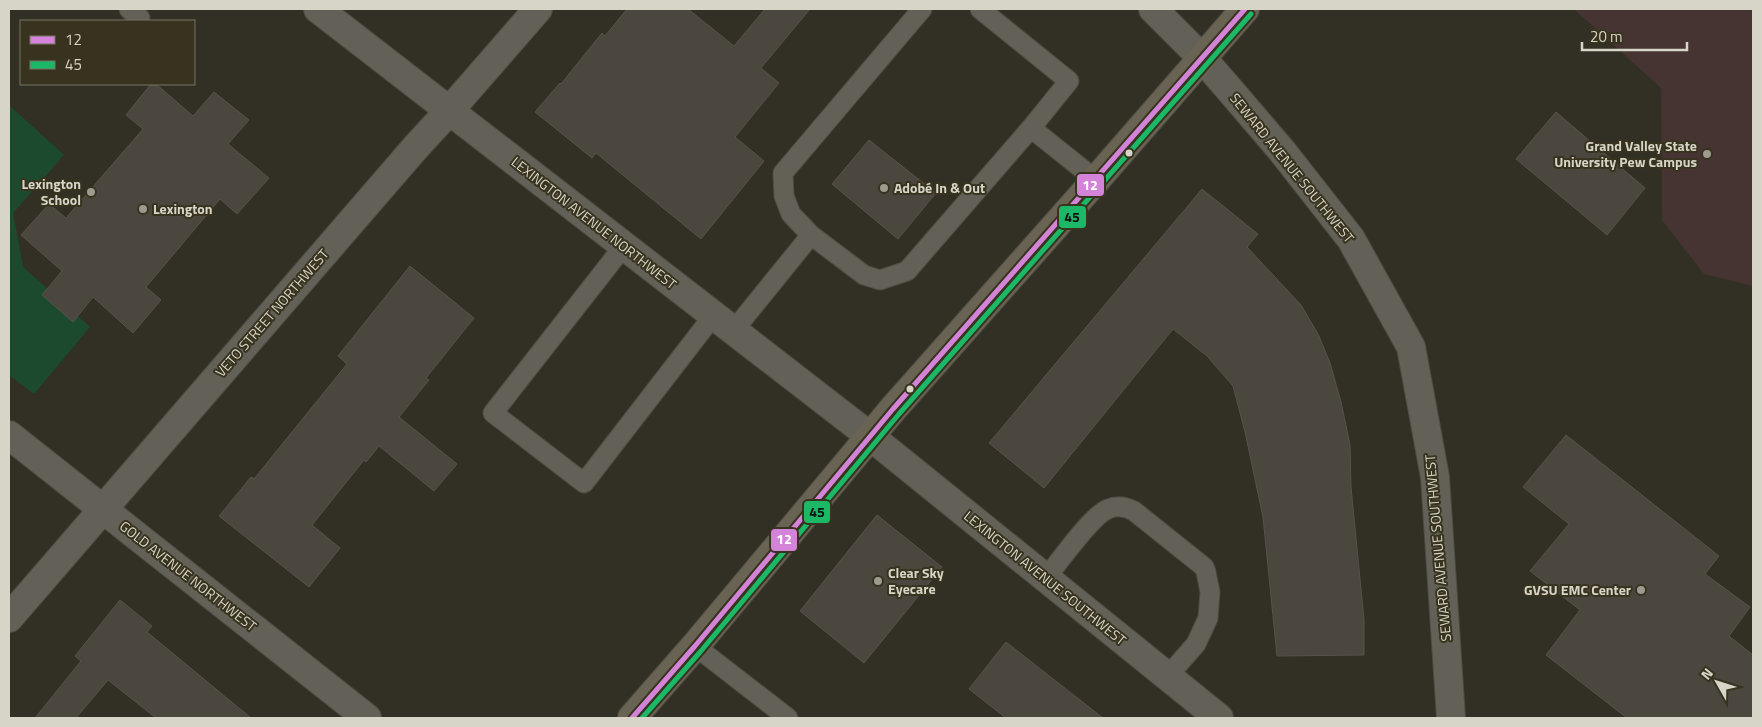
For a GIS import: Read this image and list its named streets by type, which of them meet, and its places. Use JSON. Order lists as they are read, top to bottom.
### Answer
{
  "streets": {
    "street": [
      "SEWARD AVENUE SOUTHWEST",
      "LEXINGTON AVENUE NORTHWEST",
      "VETO STREET NORTHWEST",
      "GOLD AVENUE NORTHWEST",
      "LEXINGTON AVENUE SOUTHWEST"
    ]
  },
  "crossings": [
    ["LEXINGTON AVENUE NORTHWEST", "VETO STREET NORTHWEST"],
    ["LEXINGTON AVENUE NORTHWEST", "LEXINGTON AVENUE SOUTHWEST"],
    ["VETO STREET NORTHWEST", "GOLD AVENUE NORTHWEST"]
  ],
  "places": [
    "Grand Valley State University Pew Campus",
    "Adobé In & Out",
    "Lexington School",
    "Lexington",
    "Clear Sky Eyecare",
    "GVSU EMC Center"
  ],
  "lines": ["transit line 12", "transit line 45"],
  "legend": ["12", "45"],
  "scale_bar": "20 m",
  "north": "top left"
}
